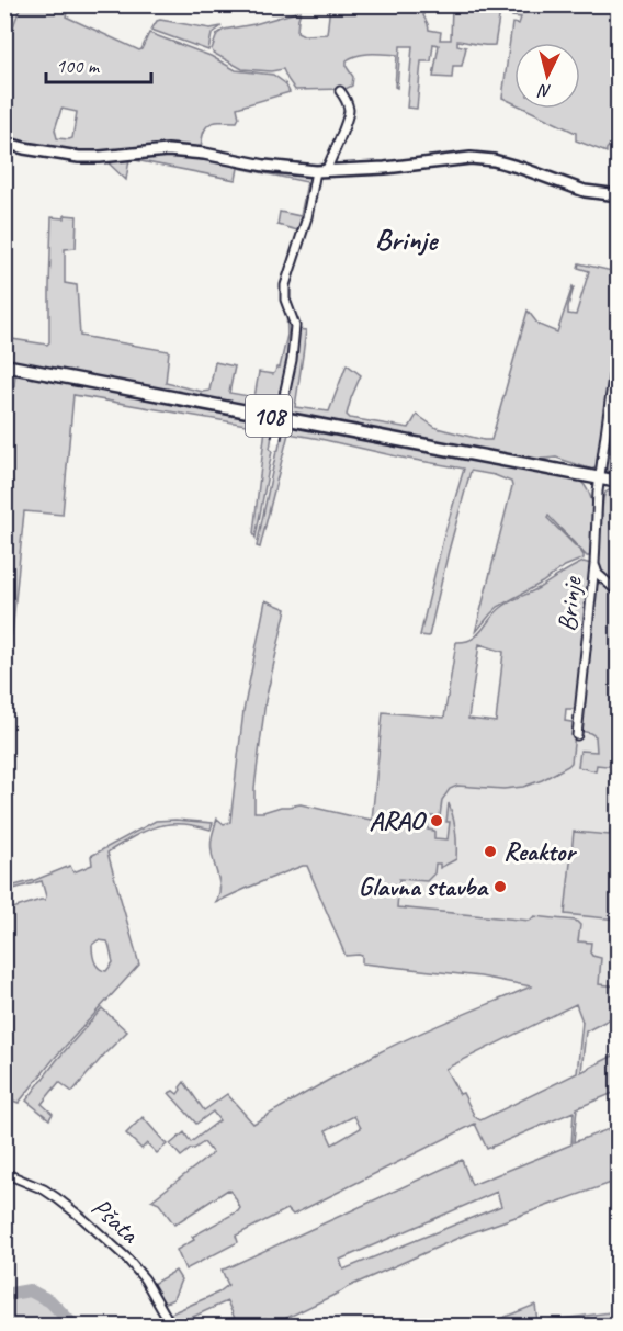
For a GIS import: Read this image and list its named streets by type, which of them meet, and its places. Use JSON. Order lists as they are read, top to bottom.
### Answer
{
  "streets": {
    "main road": ["108"],
    "street": ["Brinje", "Pšata"]
  },
  "crossings": [
    ["108", "Brinje"]
  ],
  "districts": ["Brinje"],
  "places": ["ARAO", "Reaktor", "Glavna stavba"],
  "scale_bar": "100 m",
  "north": "bottom"
}
